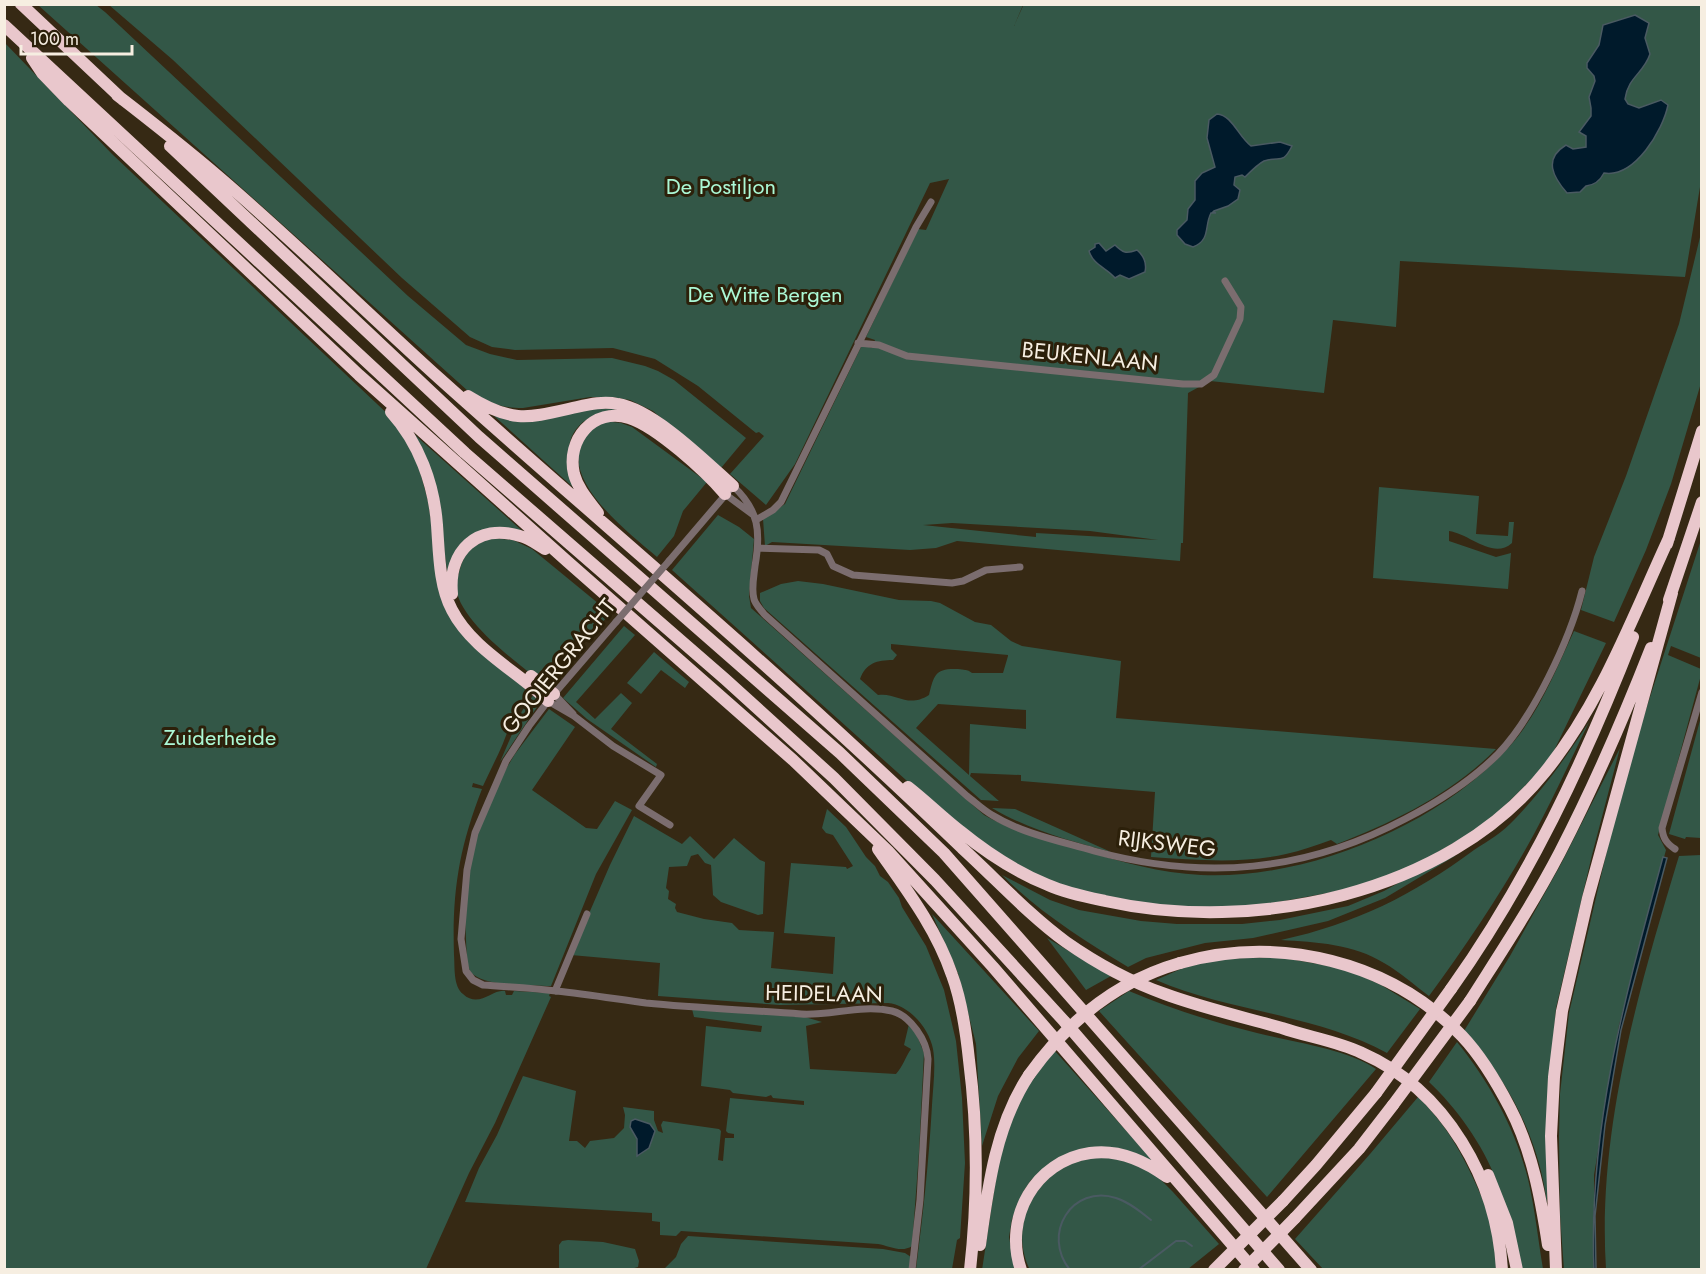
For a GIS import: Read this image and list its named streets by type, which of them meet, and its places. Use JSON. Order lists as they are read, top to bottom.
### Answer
{
  "streets": {
    "street": [
      "BEUKENLAAN",
      "GOOIERGRACHT",
      "RIJKSWEG",
      "HEIDELAAN"
    ]
  },
  "crossings": [
    ["GOOIERGRACHT", "HEIDELAAN"]
  ],
  "parks": ["De Postiljon", "De Witte Bergen", "Zuiderheide"],
  "scale_bar": "100 m"
}
